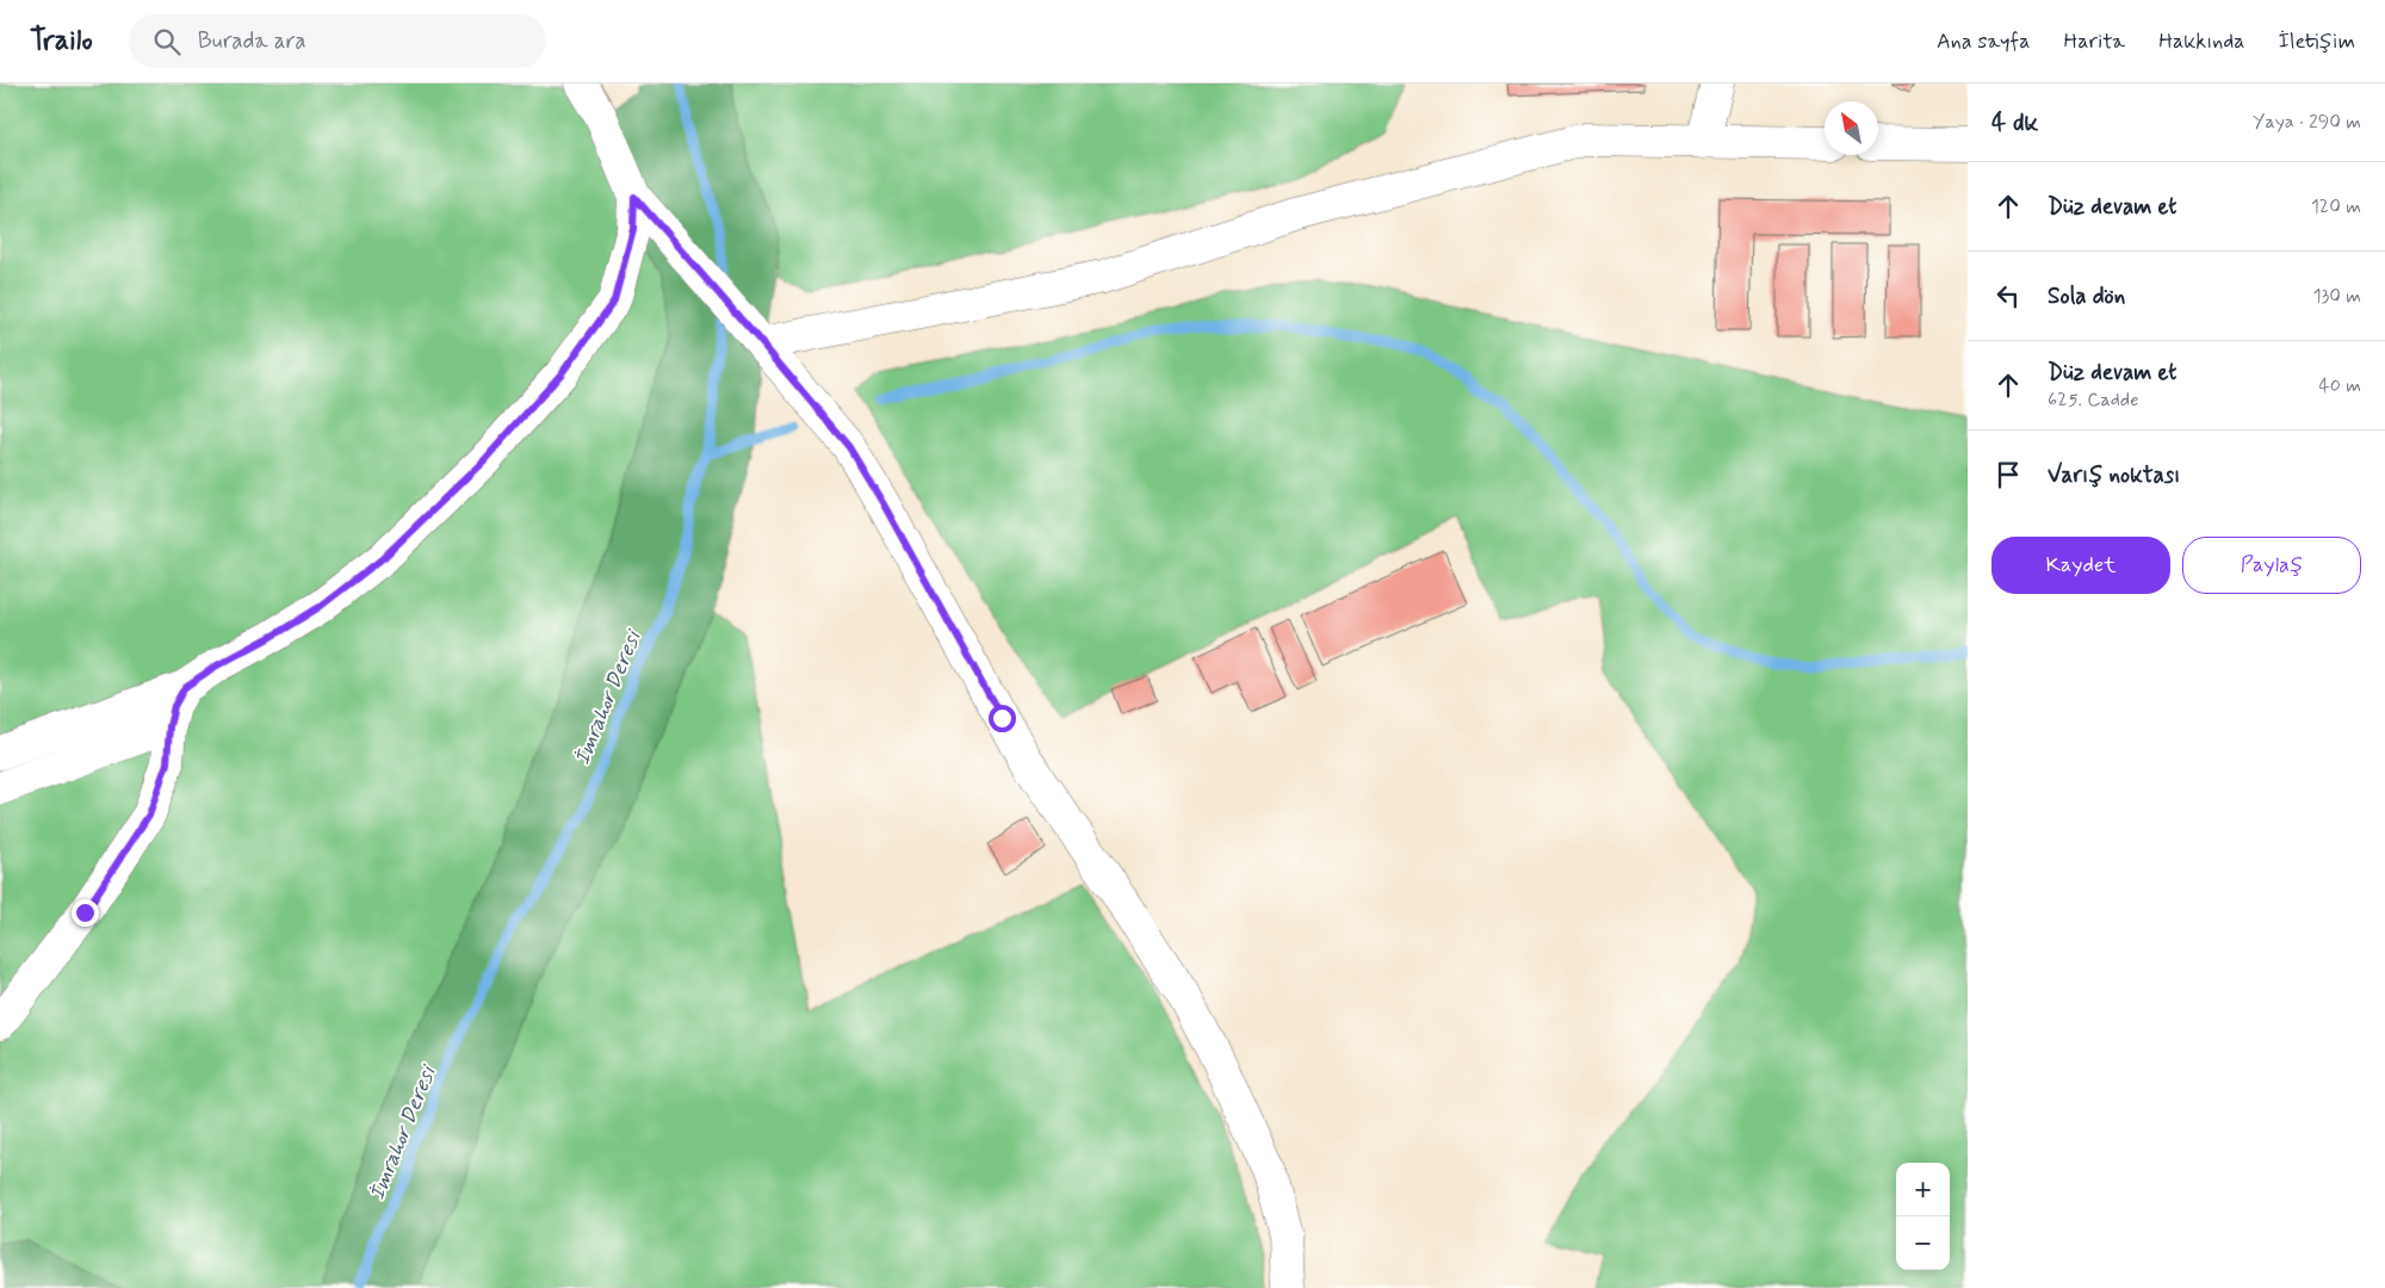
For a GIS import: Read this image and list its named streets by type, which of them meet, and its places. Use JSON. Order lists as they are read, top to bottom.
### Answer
{
  "water": ["İmrahor Deresi"],
  "north": "top left",
  "page": {
    "header": "Trailo",
    "search": "Burada ara",
    "nav": [
      "Ana sayfa",
      "Harita",
      "Hakkında",
      "İletişim"
    ],
    "heading": ["4 dk", "Yaya · 290 m"],
    "list": [
      ["Düz devam et", "120 m"],
      ["Sola dön", "130 m"],
      ["Düz devam et", "625. Cadde", "40 m"],
      "Varış noktası"
    ],
    "buttons": ["Kaydet", "Paylaş"],
    "map_buttons": ["+", "−"]
  }
}
